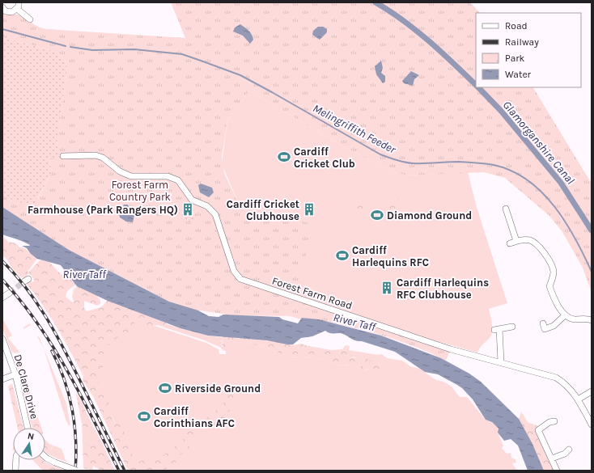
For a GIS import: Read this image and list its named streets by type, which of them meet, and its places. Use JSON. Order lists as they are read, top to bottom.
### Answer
{
  "streets": {
    "street": ["Forest Farm Road", "De Clare Drive"]
  },
  "water": ["Melingriffith Feeder", "Glamorganshire Canal", "River Taff"],
  "parks": ["Forest Farm Country Park"],
  "places": {
    "sports": [
      "Cardiff Cricket Club",
      "Diamond Ground",
      "Cardiff Harlequins RFC",
      "Riverside Ground",
      "Cardiff Corinthians AFC"
    ],
    "building": ["Farmhouse (Park Rangers HQ)", "Cardiff Cricket Clubhouse", "Cardiff Harlequins RFC Clubhouse"]
  },
  "legend": [
    "Road",
    "Railway",
    "Park",
    "Water"
  ],
  "north": "top"
}
